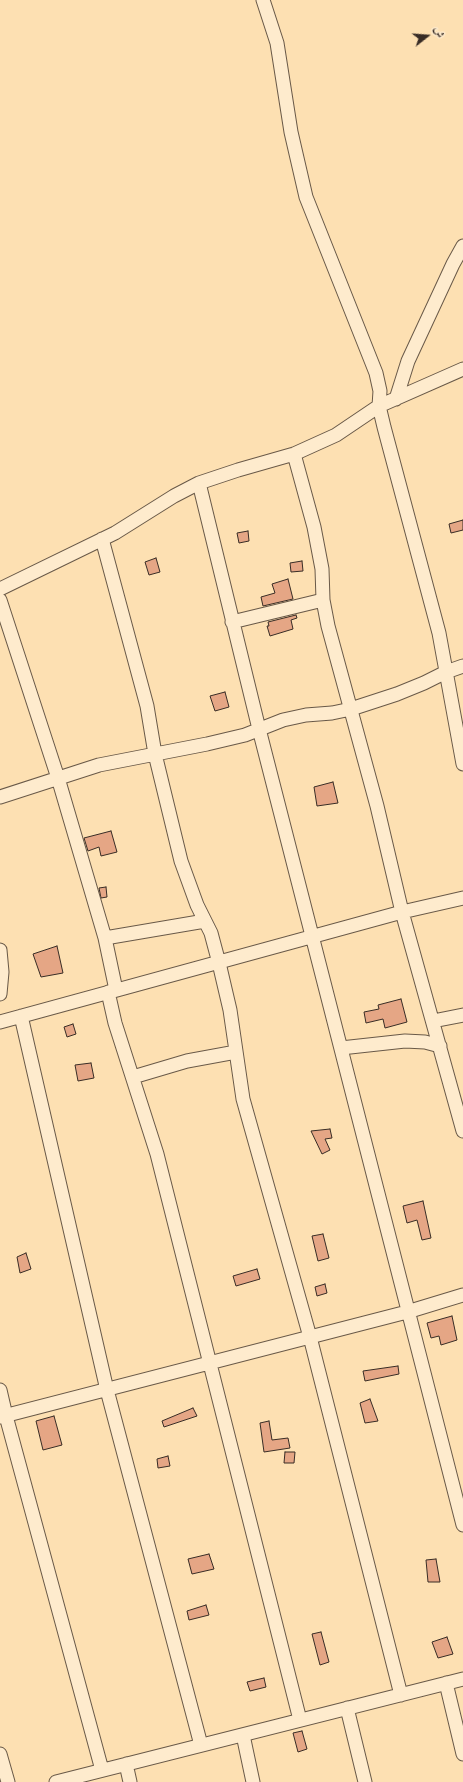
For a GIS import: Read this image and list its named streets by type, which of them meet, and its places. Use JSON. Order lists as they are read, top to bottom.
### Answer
{
  "north": "right"
}
